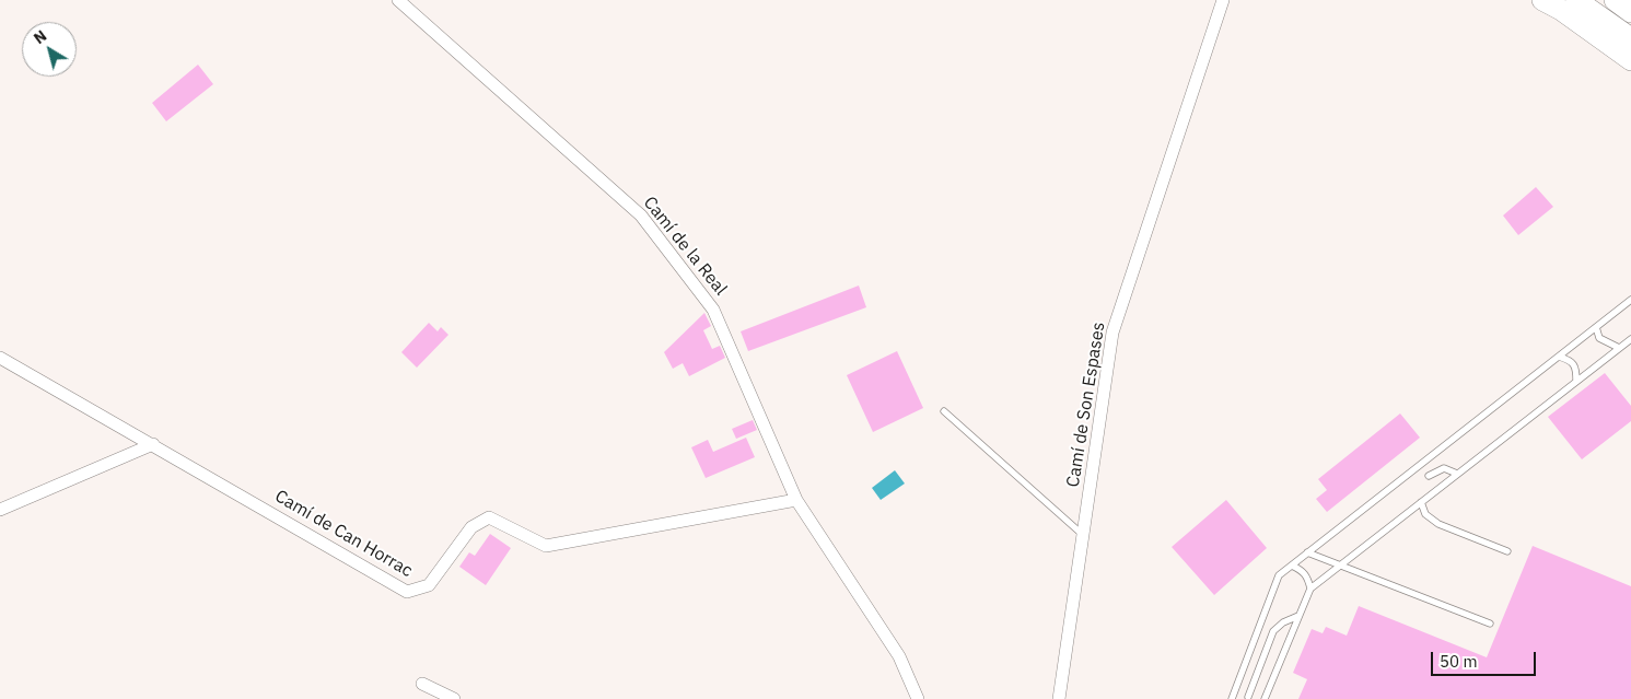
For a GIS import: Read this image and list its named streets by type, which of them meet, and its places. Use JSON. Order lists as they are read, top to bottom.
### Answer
{
  "streets": {
    "street": ["Camí de la Real", "Camí de Son Espases", "Camí de Can Horrac"]
  },
  "crossings": [
    ["Camí de la Real", "Camí de Can Horrac"]
  ],
  "scale_bar": "50 m",
  "north": "top left"
}
